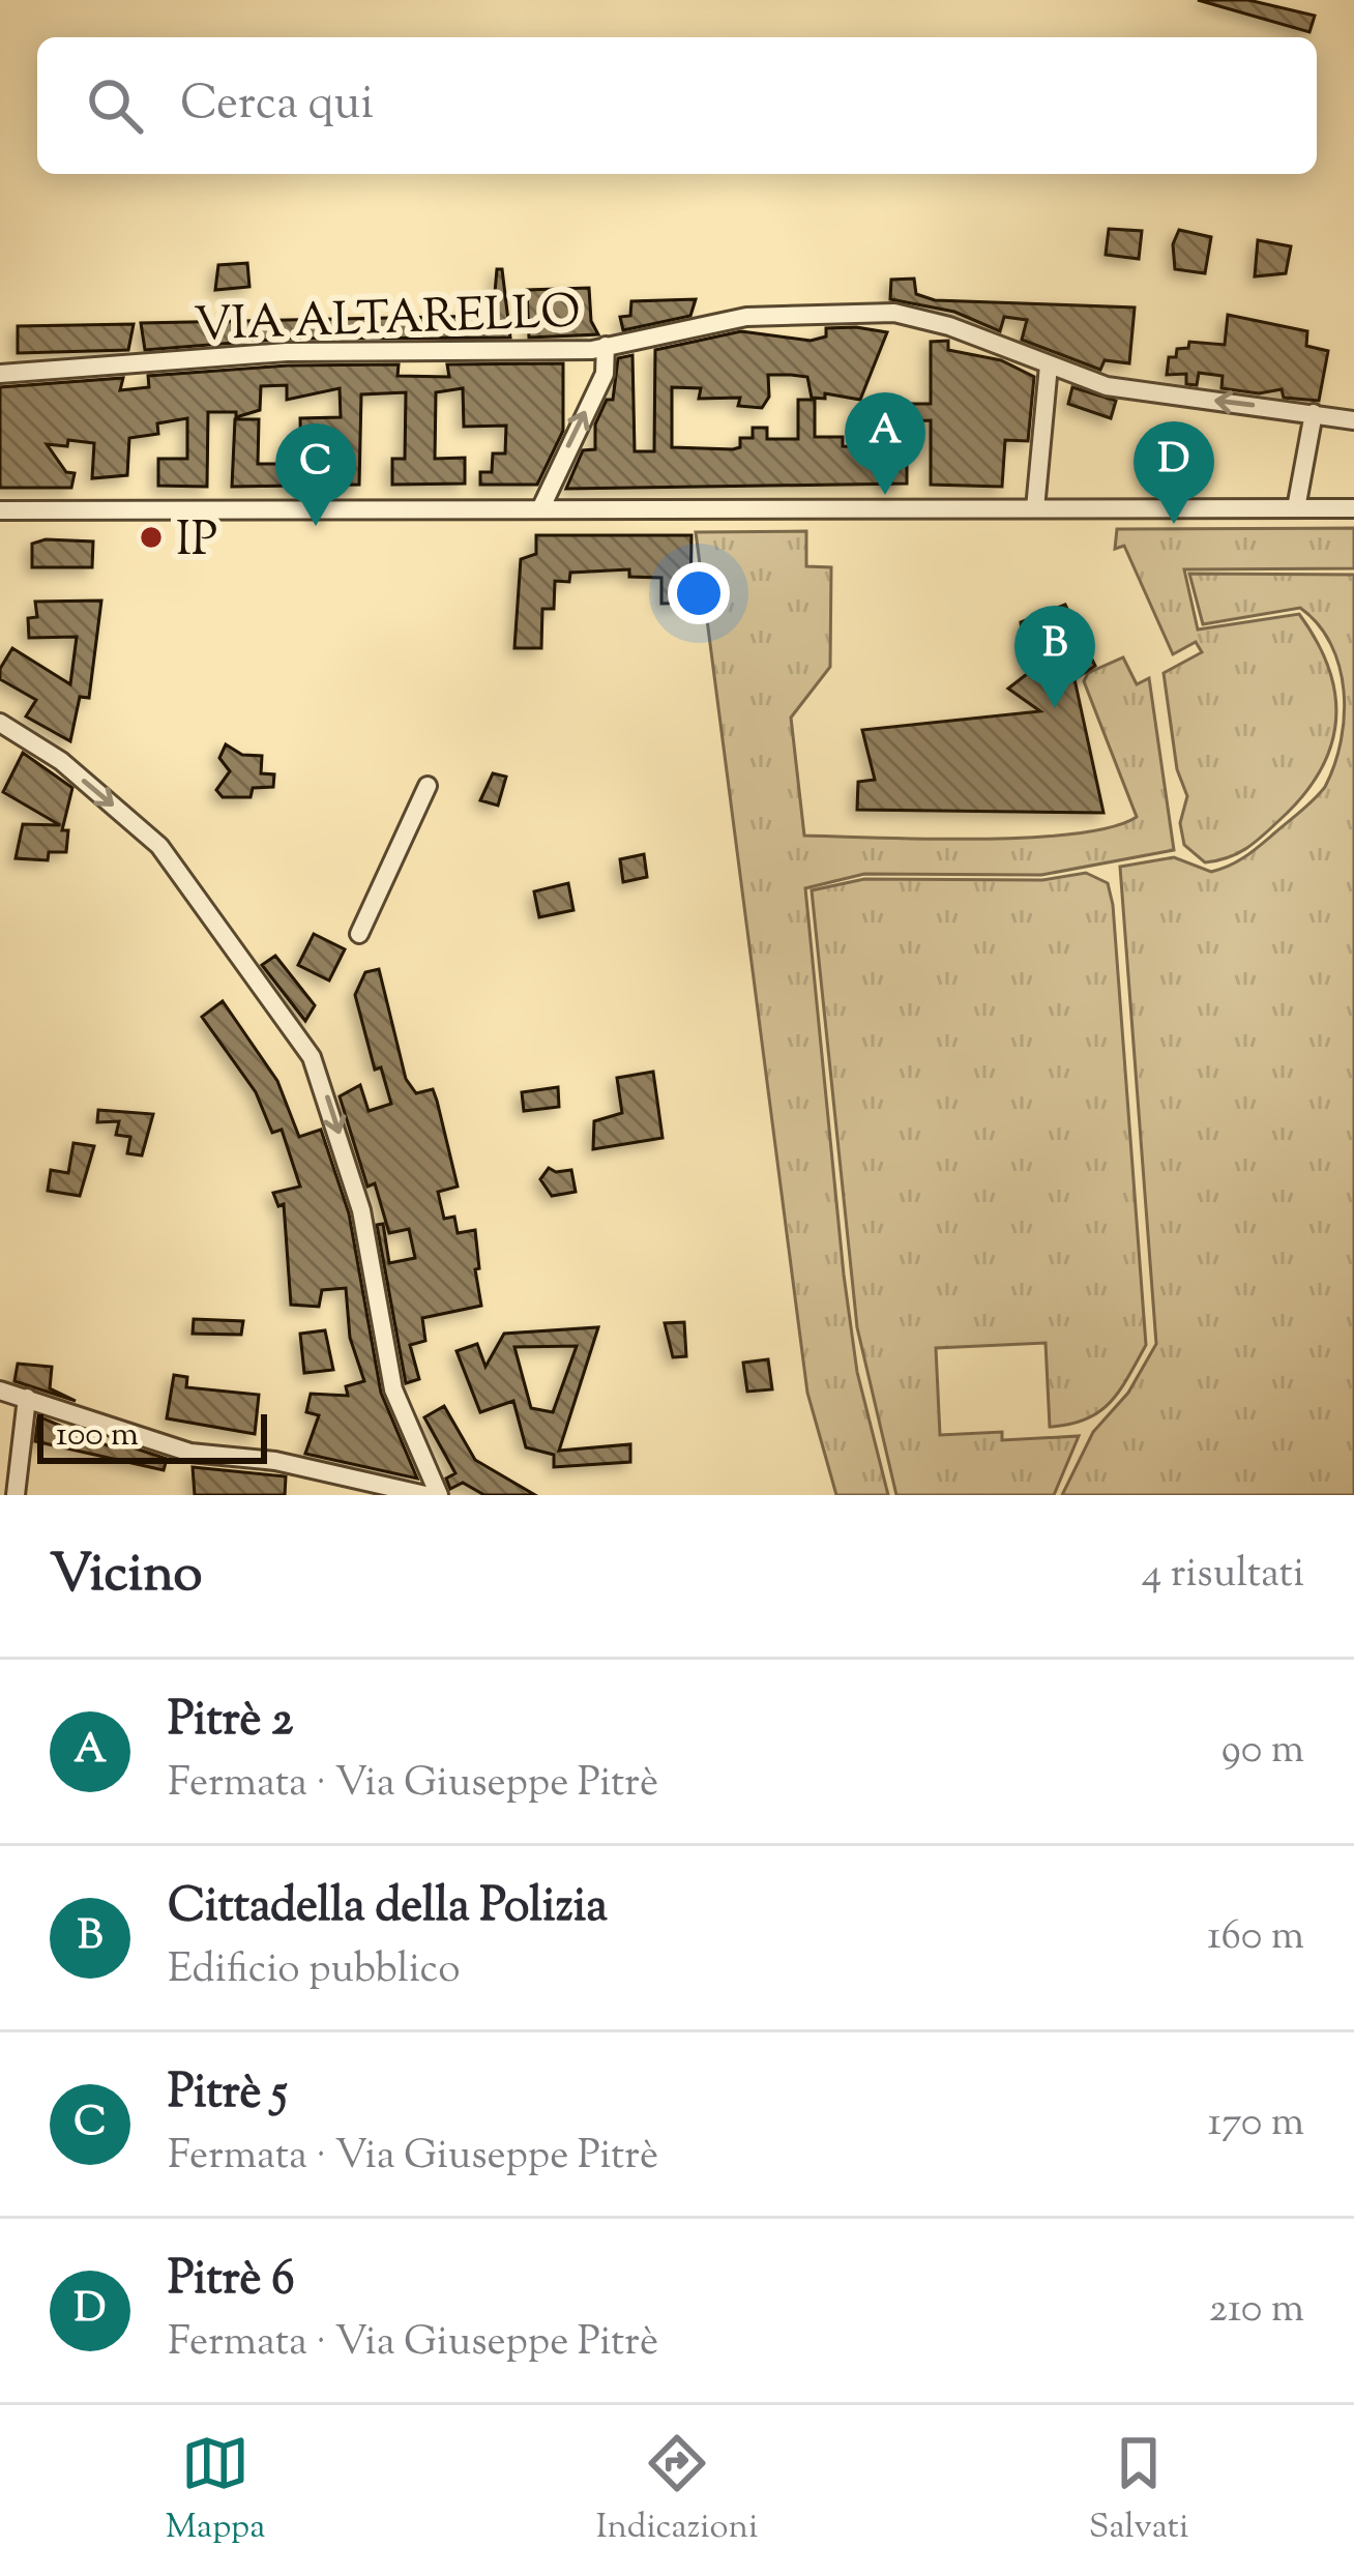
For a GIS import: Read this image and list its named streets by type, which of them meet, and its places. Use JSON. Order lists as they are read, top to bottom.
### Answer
{
  "streets": {
    "street": ["VIA ALTARELLO"]
  },
  "places": ["IP"],
  "scale_bar": "100 m",
  "page": {
    "search": "Cerca qui",
    "pins": [
      "A",
      "D",
      "C",
      "B"
    ],
    "scale": "100 m",
    "heading": ["Vicino", "4 risultati"],
    "list": [
      {
        "mark": "A",
        "name": "Pitrè 2",
        "note": "Fermata · Via Giuseppe Pitrè",
        "value": "90 m"
      },
      {
        "mark": "B",
        "name": "Cittadella della Polizia",
        "note": "Edificio pubblico",
        "value": "160 m"
      },
      {
        "mark": "C",
        "name": "Pitrè 5",
        "note": "Fermata · Via Giuseppe Pitrè",
        "value": "170 m"
      },
      {
        "mark": "D",
        "name": "Pitrè 6",
        "note": "Fermata · Via Giuseppe Pitrè",
        "value": "210 m"
      }
    ],
    "nav": ["Mappa", "Indicazioni", "Salvati"]
  }
}
